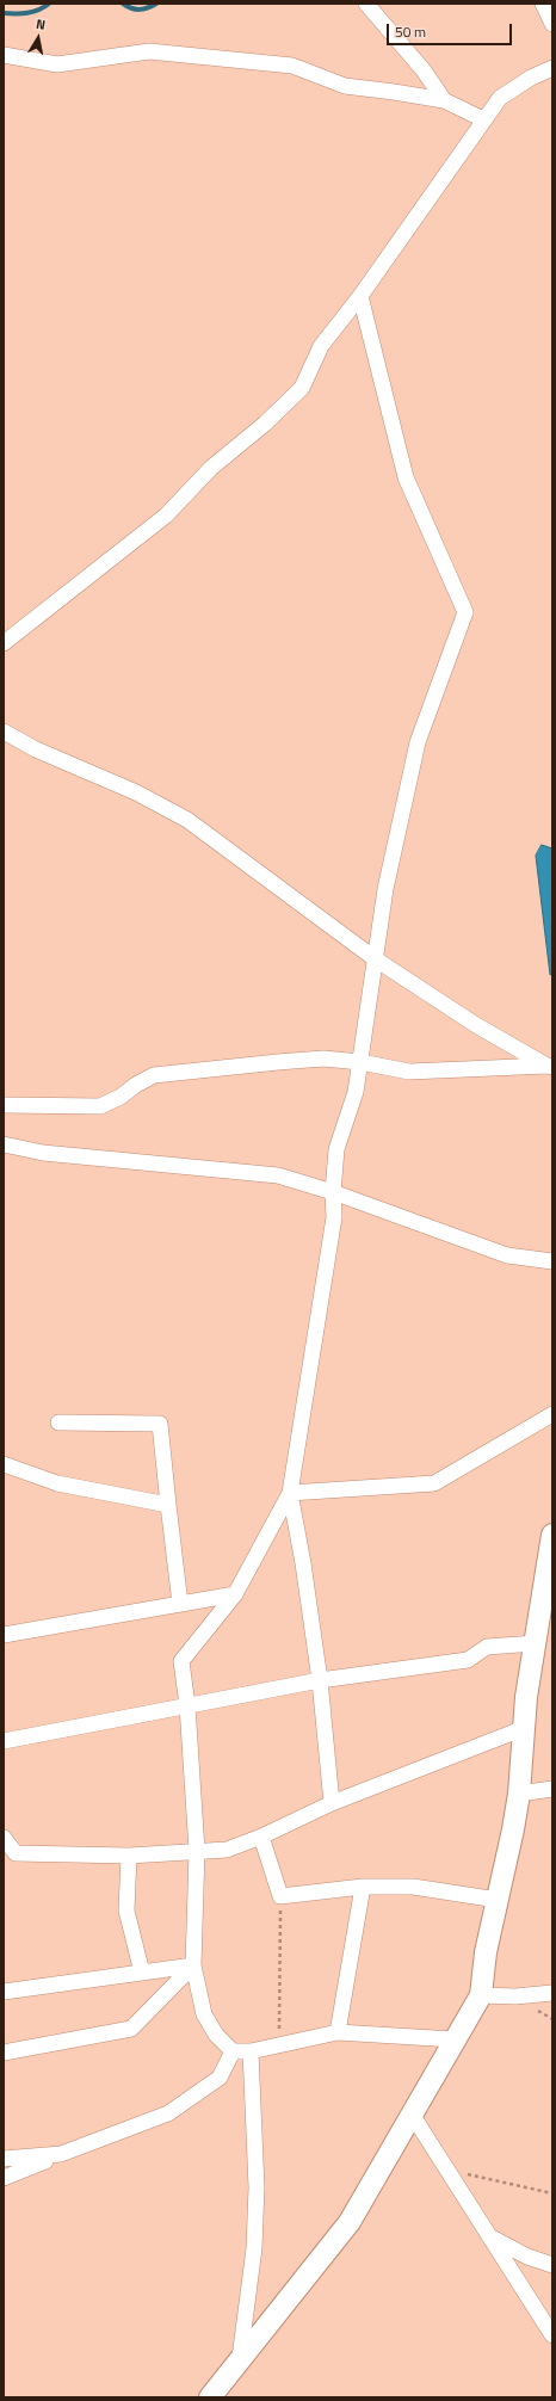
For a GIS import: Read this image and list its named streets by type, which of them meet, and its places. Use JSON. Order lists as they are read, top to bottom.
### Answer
{
  "scale_bar": "50 m",
  "north": "top"
}
